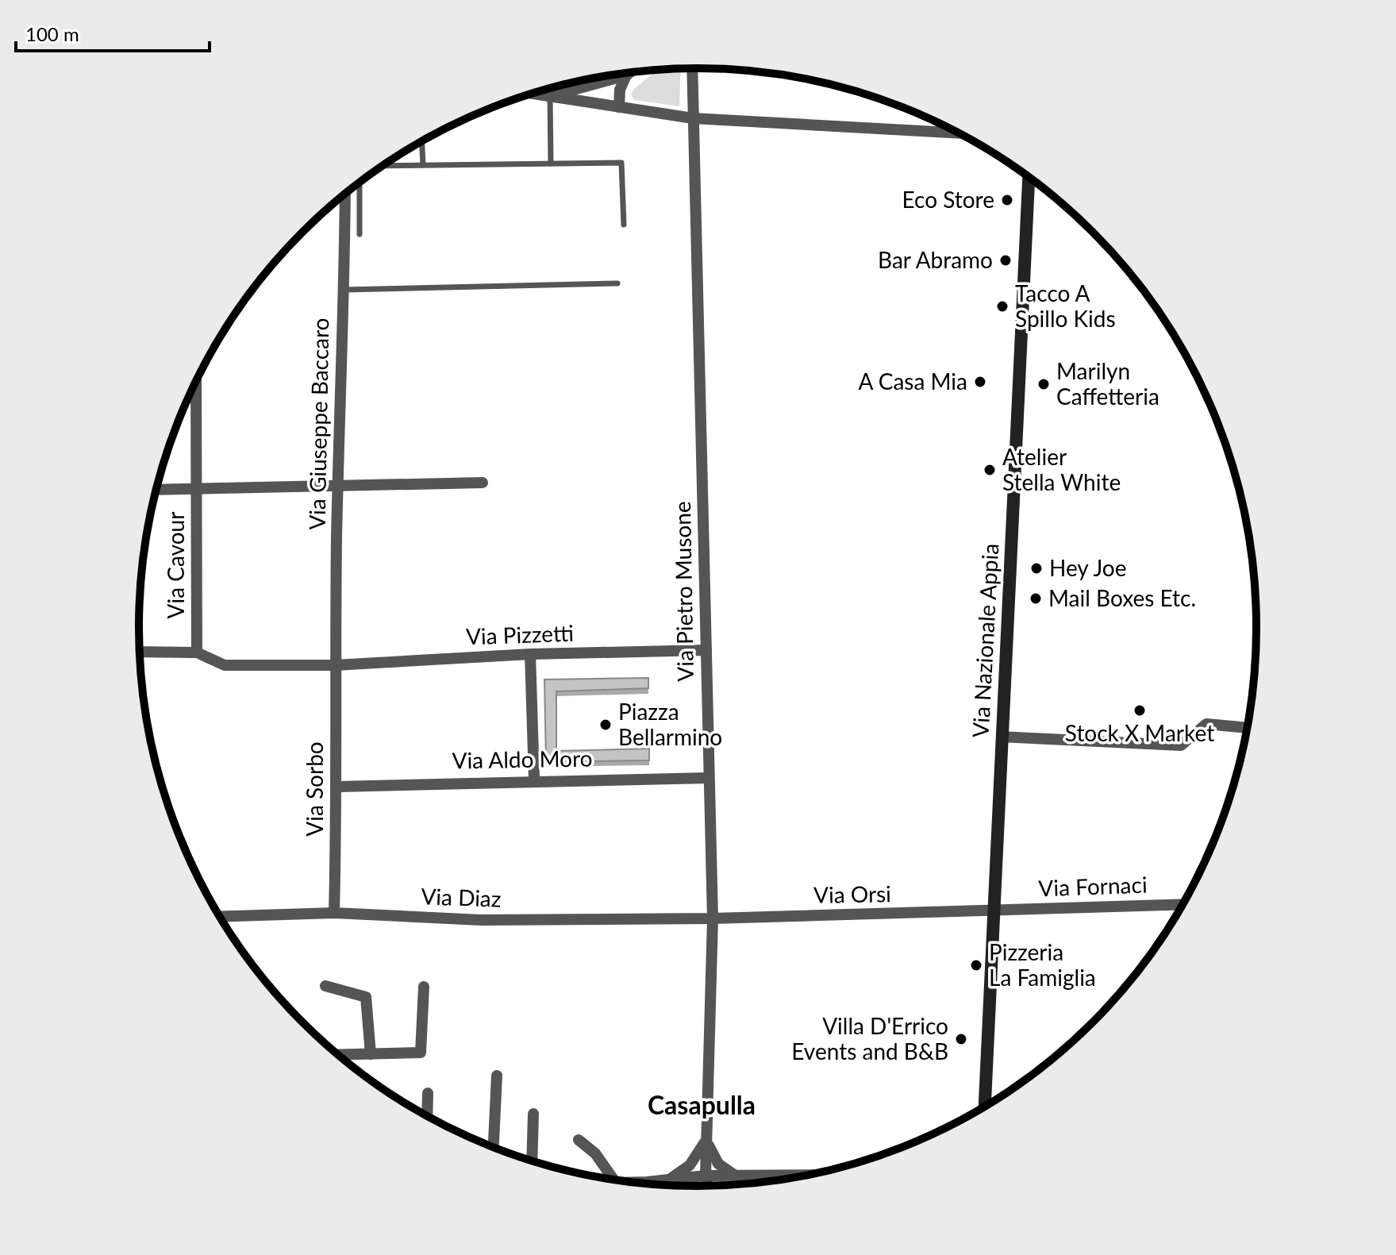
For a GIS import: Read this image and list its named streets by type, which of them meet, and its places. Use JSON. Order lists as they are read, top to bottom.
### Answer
{
  "streets": {
    "main road": ["Via Nazionale Appia"],
    "street": [
      "Via Giuseppe Baccaro",
      "Via Cavour",
      "Via Pietro Musone",
      "Via Pizzetti",
      "Via Aldo Moro",
      "Via Sorbo",
      "Via Fornaci",
      "Via Orsi",
      "Via Diaz"
    ]
  },
  "crossings": [
    ["Via Giuseppe Baccaro", "Via Pizzetti"],
    ["Via Giuseppe Baccaro", "Via Sorbo"],
    ["Via Cavour", "Via Pizzetti"],
    ["Via Pietro Musone", "Via Pizzetti"],
    ["Via Pietro Musone", "Via Aldo Moro"],
    ["Via Pietro Musone", "Via Orsi"],
    ["Via Pietro Musone", "Via Diaz"],
    ["Via Pizzetti", "Via Sorbo"],
    ["Via Nazionale Appia", "Via Fornaci"],
    ["Via Nazionale Appia", "Via Orsi"],
    ["Via Aldo Moro", "Via Sorbo"],
    ["Via Sorbo", "Via Diaz"],
    ["Via Fornaci", "Via Orsi"],
    ["Via Orsi", "Via Diaz"]
  ],
  "districts": ["Casapulla"],
  "places": [
    "Eco Store",
    "Bar Abramo",
    "Tacco A Spillo Kids",
    "A Casa Mia",
    "Marilyn Caffetteria",
    "Atelier Stella White",
    "Hey Joe",
    "Mail Boxes Etc.",
    "Stock X Market",
    "Piazza Bellarmino",
    "Pizzeria La Famiglia",
    "Villa D'Errico Events and B&B"
  ],
  "scale_bar": "100 m"
}
